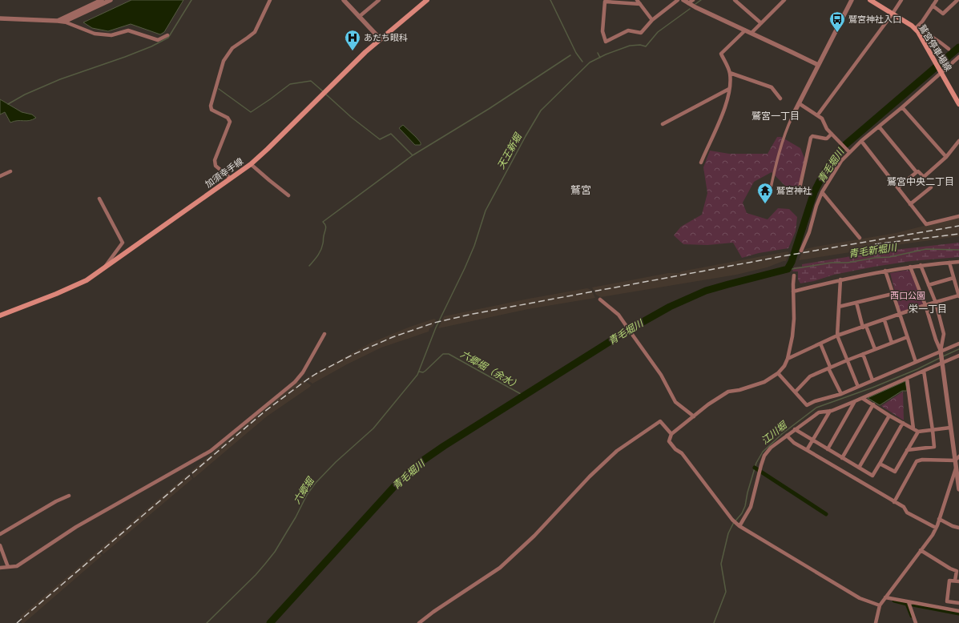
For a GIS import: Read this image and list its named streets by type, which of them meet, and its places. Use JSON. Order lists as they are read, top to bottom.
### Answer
{
  "streets": {
    "main road": ["鷲宮停車場線", "加須幸手線"]
  },
  "districts": [
    "鷲宮一丁目",
    "鷲宮中央二丁目",
    "鷲宮",
    "栄一丁目"
  ],
  "water": [
    "天王新堀",
    "青毛堀川",
    "青毛新堀川",
    "六郷堀（余水）",
    "江川堀",
    "六郷堀"
  ],
  "parks": ["西口公園"],
  "places": {
    "bus stop": ["鷲宮神社入口"],
    "hospital": ["あだち眼科"],
    "temple": ["鷲宮神社"]
  }
}
